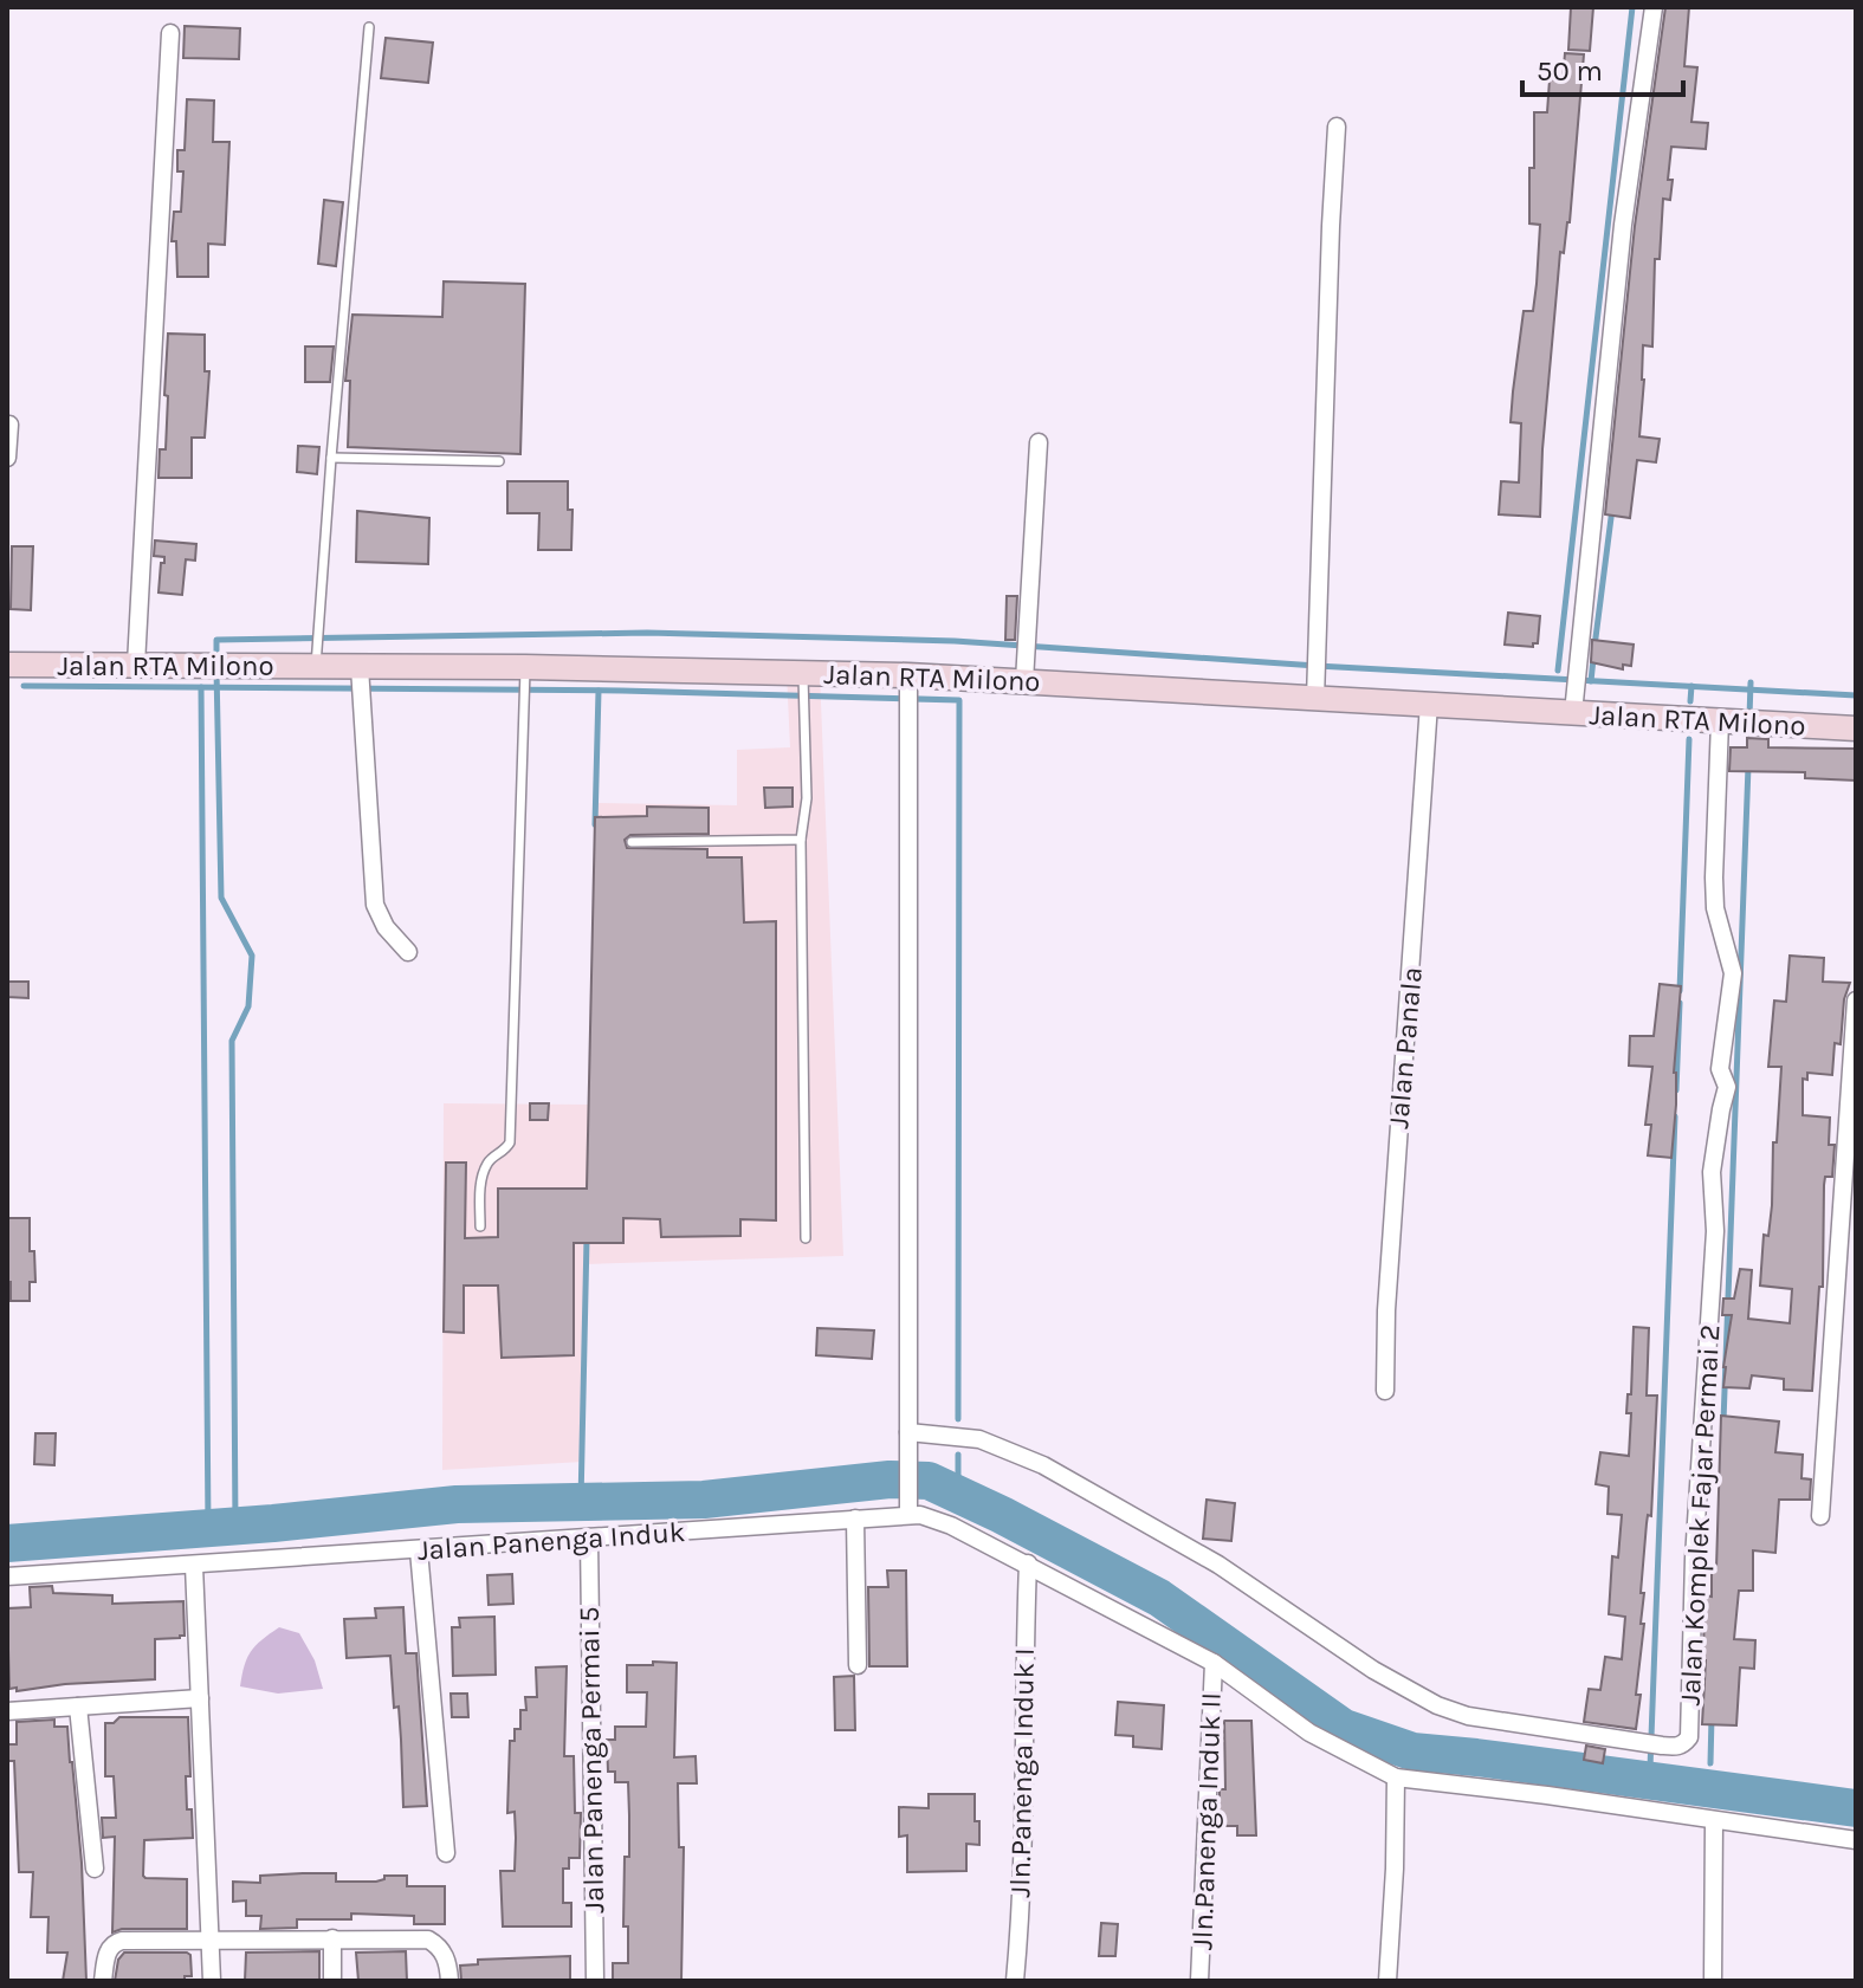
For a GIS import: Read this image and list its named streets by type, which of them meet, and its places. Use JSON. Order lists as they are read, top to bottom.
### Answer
{
  "streets": {
    "street": [
      "Jalan RTA Milono",
      "Jalan Panala",
      "Jalan Komplek Fajar Permai 2",
      "Jalan Panenga Induk",
      "Jalan Panenga Permai 5",
      "Jln.Panenga Induk I",
      "Jln.Panenga Induk II"
    ]
  },
  "crossings": [
    ["Jalan RTA Milono", "Jalan Panala"],
    ["Jalan RTA Milono", "Jalan Komplek Fajar Permai 2"],
    ["Jalan Panenga Induk", "Jalan Panenga Permai 5"],
    ["Jalan Panenga Induk", "Jln.Panenga Induk I"],
    ["Jalan Panenga Induk", "Jln.Panenga Induk II"]
  ],
  "scale_bar": "50 m"
}
